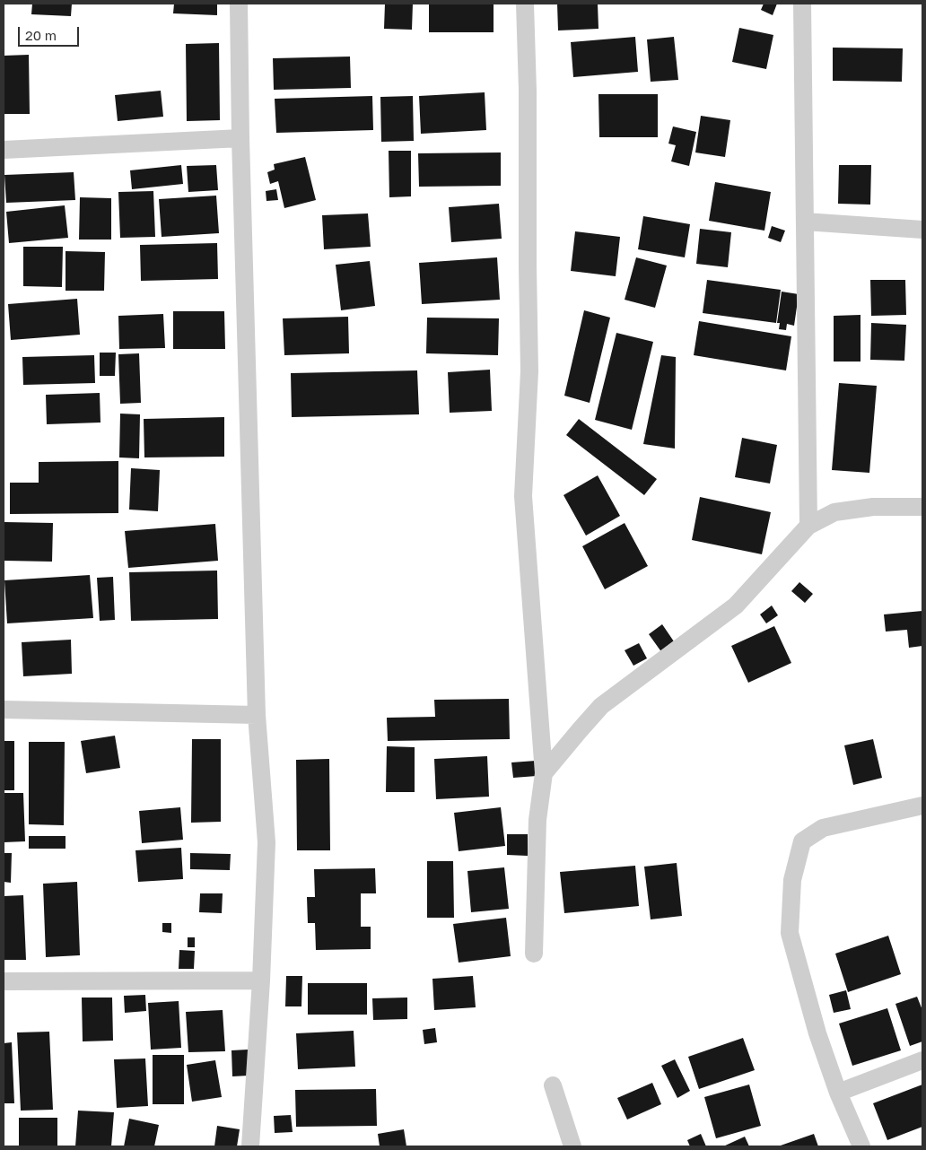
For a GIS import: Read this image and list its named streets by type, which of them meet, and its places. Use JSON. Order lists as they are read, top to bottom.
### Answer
{
  "scale_bar": "20 m"
}
